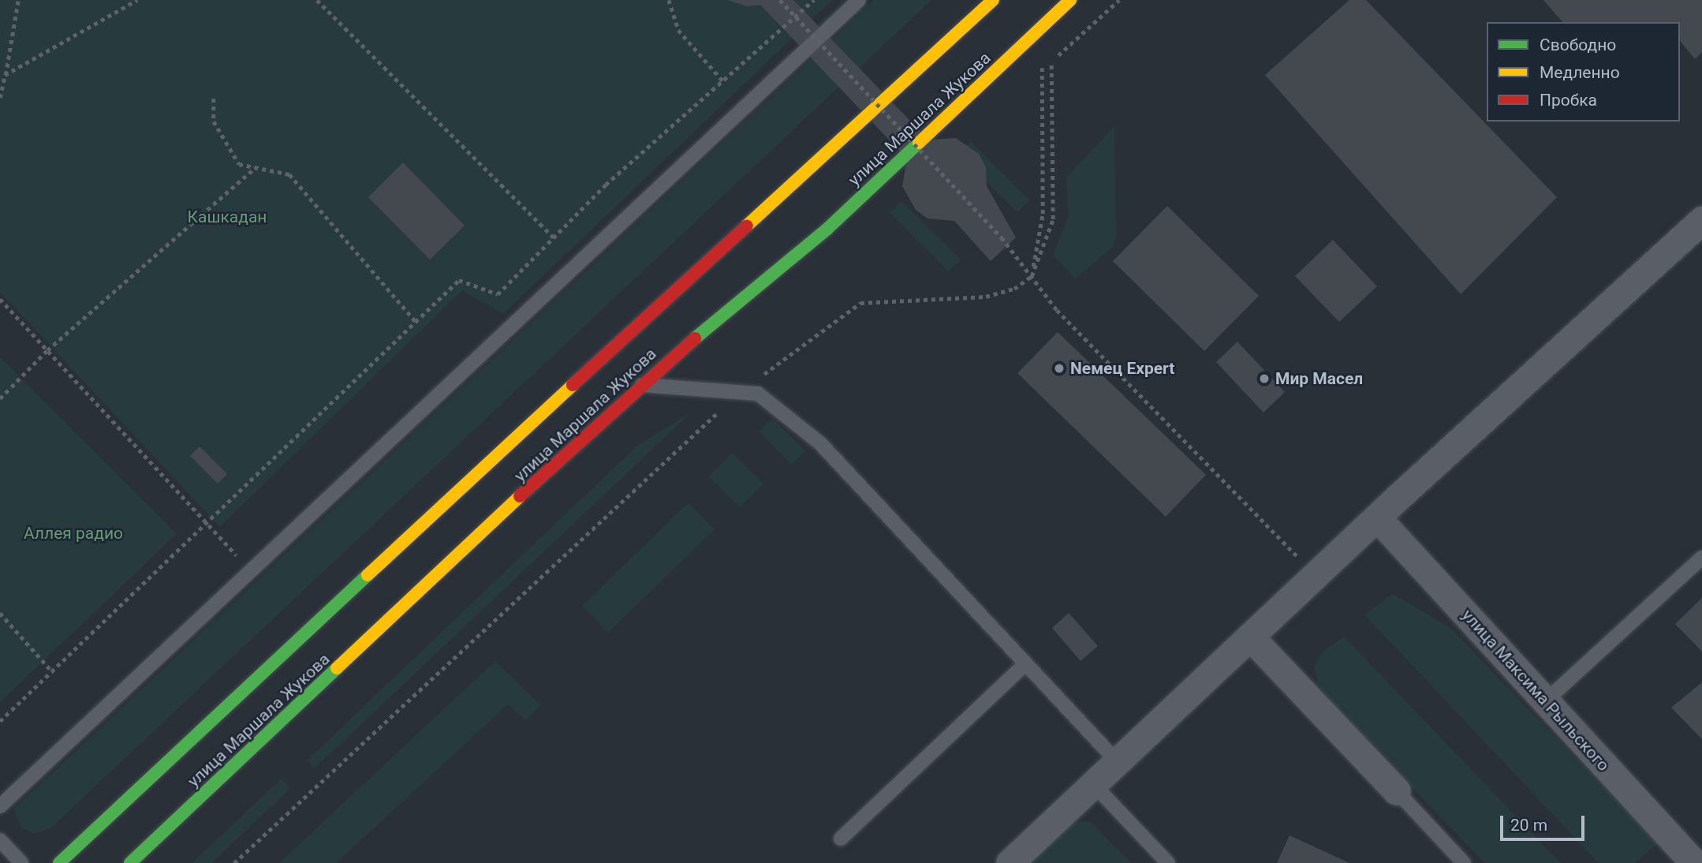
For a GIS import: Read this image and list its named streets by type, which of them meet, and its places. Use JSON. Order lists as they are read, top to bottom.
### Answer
{
  "streets": {
    "main road": ["улица Маршала Жукова"],
    "street": ["улица Максима Рыльского"]
  },
  "parks": ["Кашкадан", "Аллея радио"],
  "places": ["Nемец Expert", "Мир Масел"],
  "legend": ["Свободно", "Медленно", "Пробка"],
  "scale_bar": "20 m"
}
